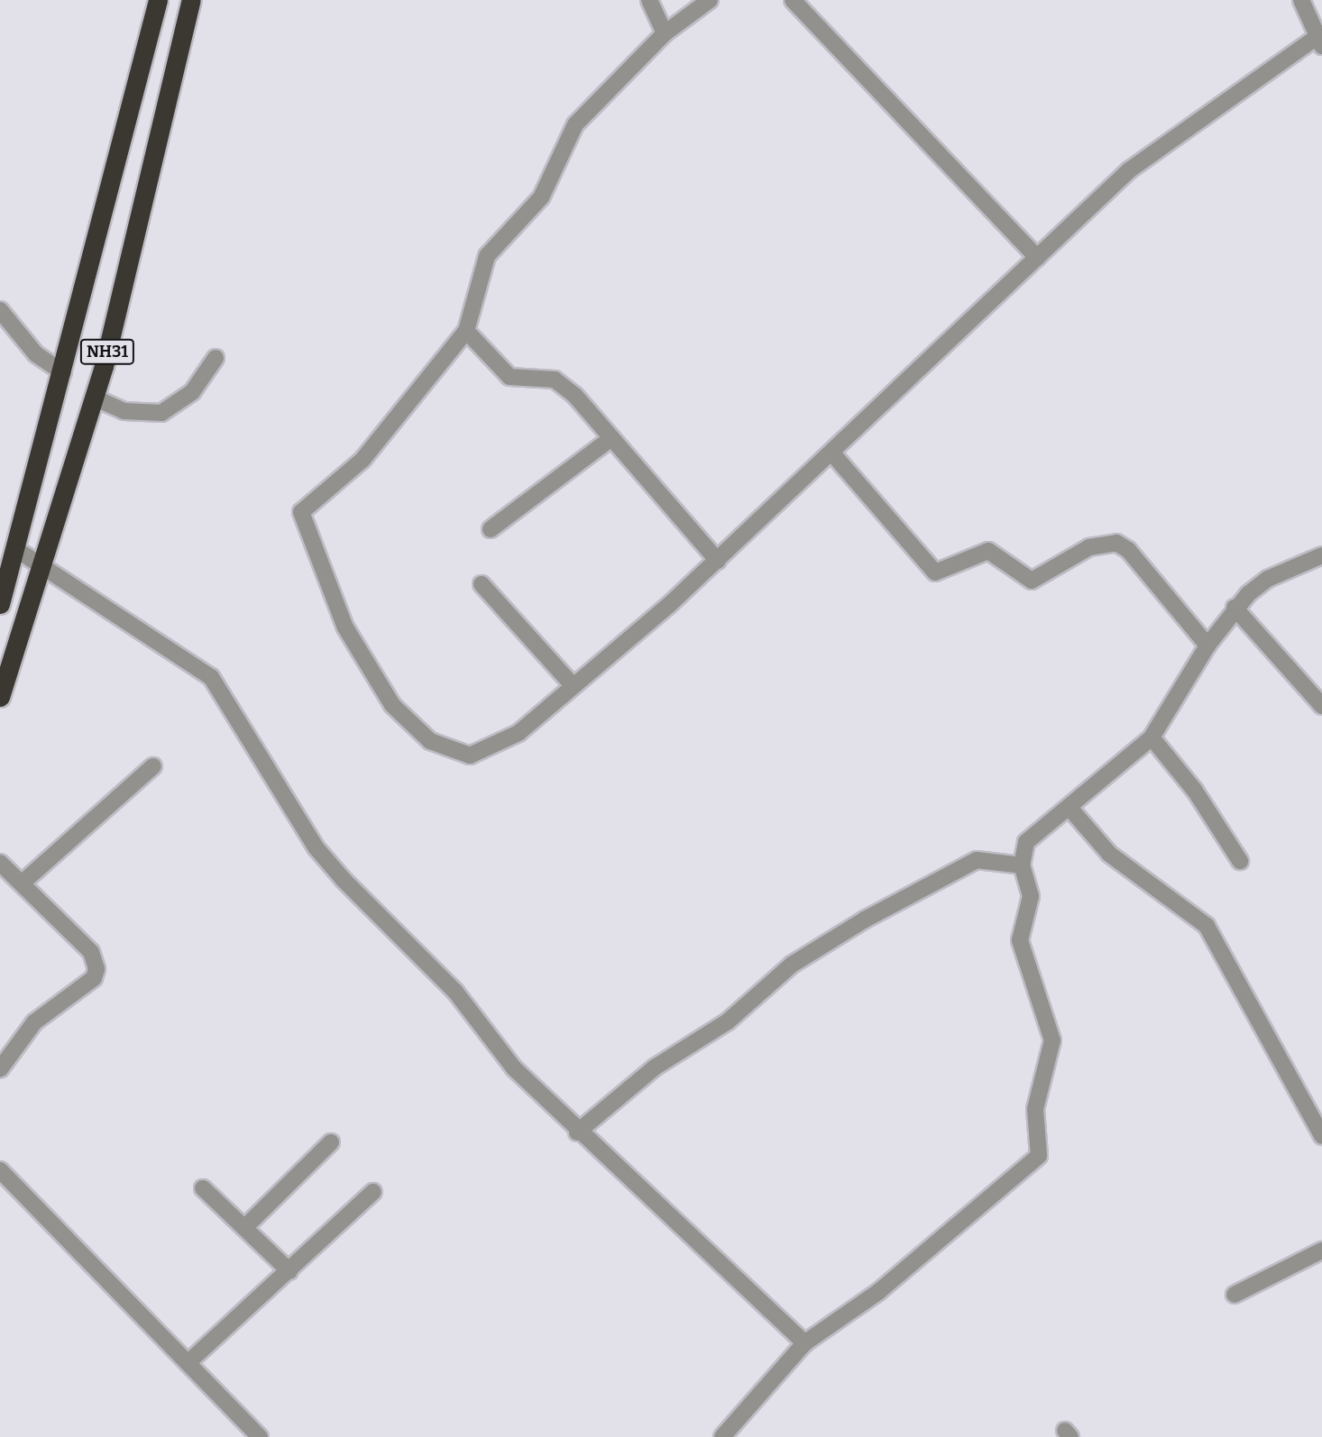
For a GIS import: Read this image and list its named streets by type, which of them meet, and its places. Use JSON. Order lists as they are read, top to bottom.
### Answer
{
  "streets": {
    "highway": ["NH31"]
  }
}
